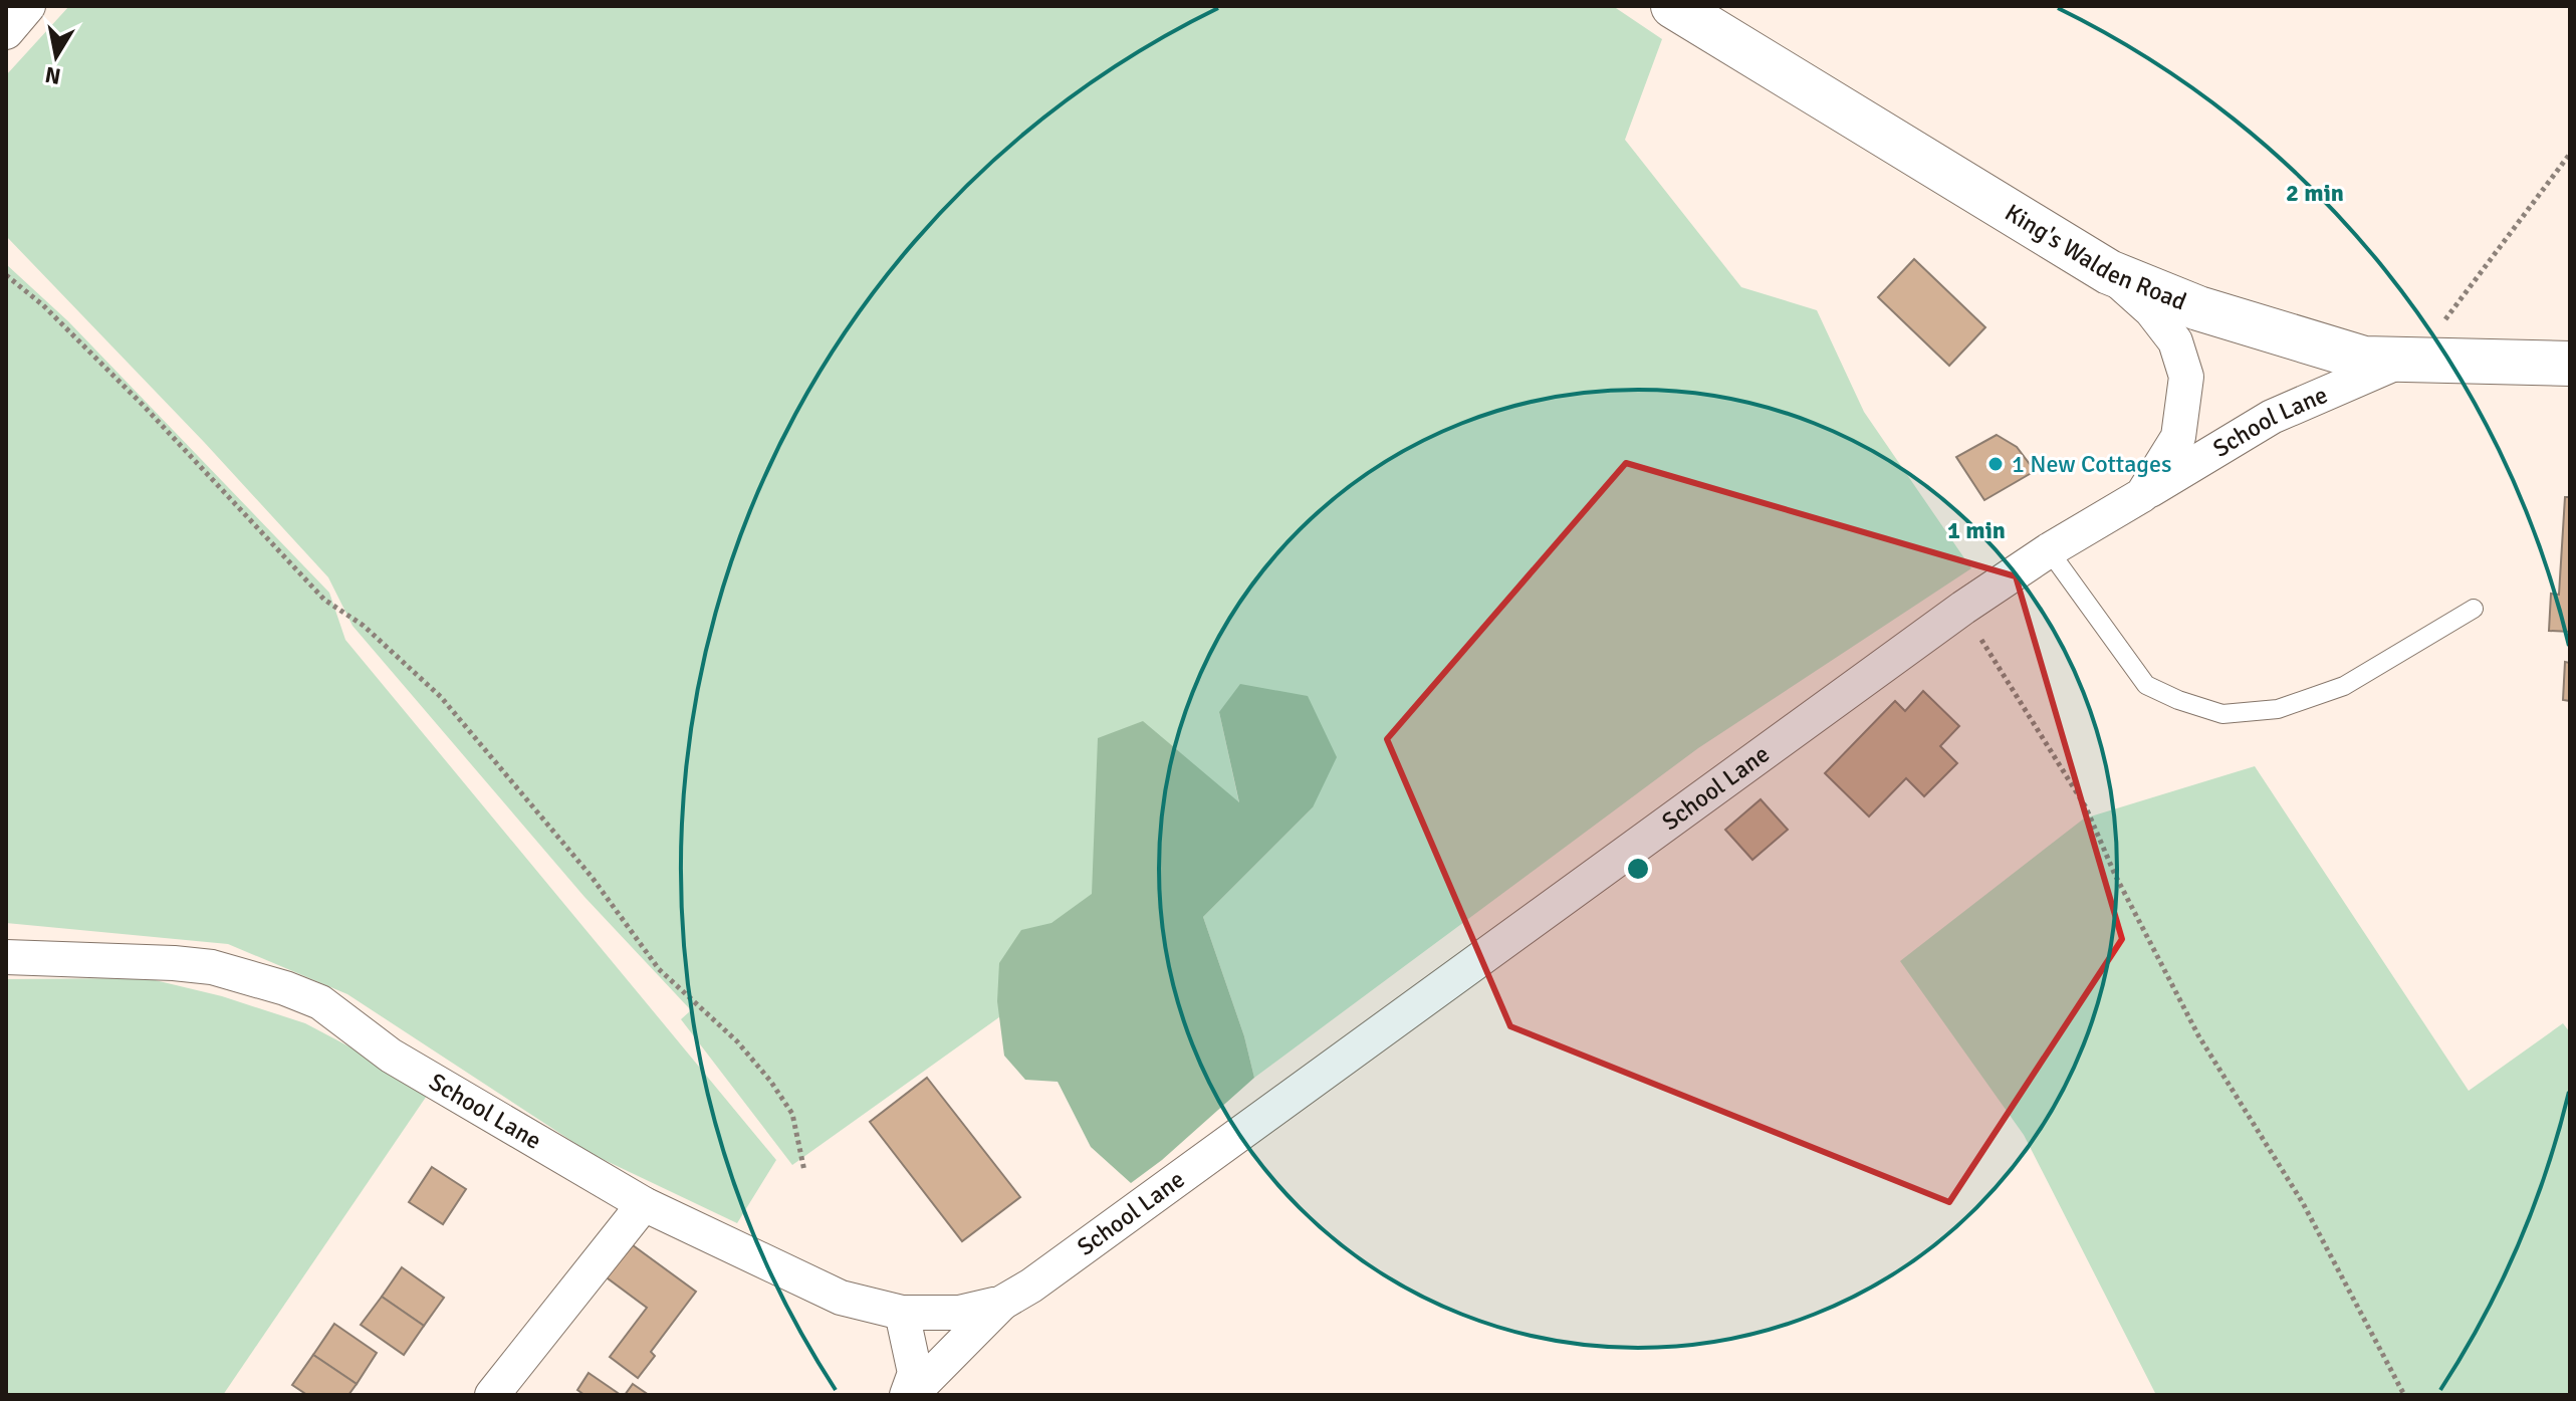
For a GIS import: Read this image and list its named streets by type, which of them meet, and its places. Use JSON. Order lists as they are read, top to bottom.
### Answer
{
  "streets": {
    "street": ["King's Walden Road", "School Lane"]
  },
  "crossings": [
    ["King's Walden Road", "School Lane"]
  ],
  "places": ["1 New Cottages"],
  "north": "bottom",
  "rings": ["2 min", "1 min"]
}
